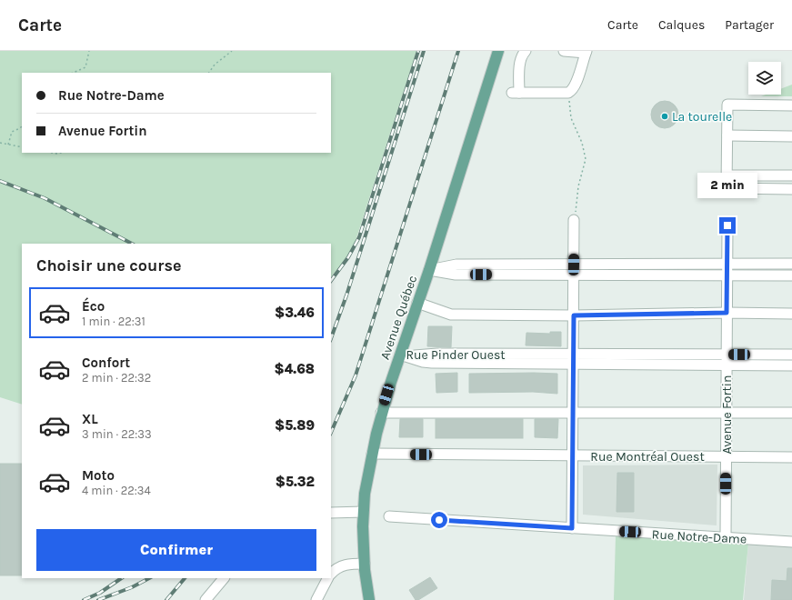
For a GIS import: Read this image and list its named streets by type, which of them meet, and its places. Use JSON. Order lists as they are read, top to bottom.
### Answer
{
  "streets": {
    "main road": ["Avenue Québec"],
    "street": [
      "Rue Pinder Ouest",
      "Avenue Fortin",
      "Rue Montréal Ouest",
      "Rue Notre-Dame"
    ]
  },
  "crossings": [
    ["Avenue Québec", "Rue Pinder Ouest"],
    ["Avenue Québec", "Rue Montréal Ouest"],
    ["Rue Pinder Ouest", "Avenue Fortin"],
    ["Avenue Fortin", "Rue Montréal Ouest"],
    ["Avenue Fortin", "Rue Notre-Dame"]
  ],
  "places": ["La tourelle"],
  "page": {
    "header": "Carte",
    "nav": ["Carte", "Calques", "Partager"],
    "banner": ["Rue Notre-Dame", "Avenue Fortin"],
    "bubble": "2 min",
    "heading": "Choisir une course",
    "list": [
      {
        "name": "Éco",
        "note": "1 min · 22:31",
        "value": "$3.46"
      },
      {
        "name": "Confort",
        "note": "2 min · 22:32",
        "value": "$4.68"
      },
      {
        "name": "XL",
        "note": "3 min · 22:33",
        "value": "$5.89"
      },
      {
        "name": "Moto",
        "note": "4 min · 22:34",
        "value": "$5.32"
      }
    ],
    "buttons": "Confirmer"
  }
}
